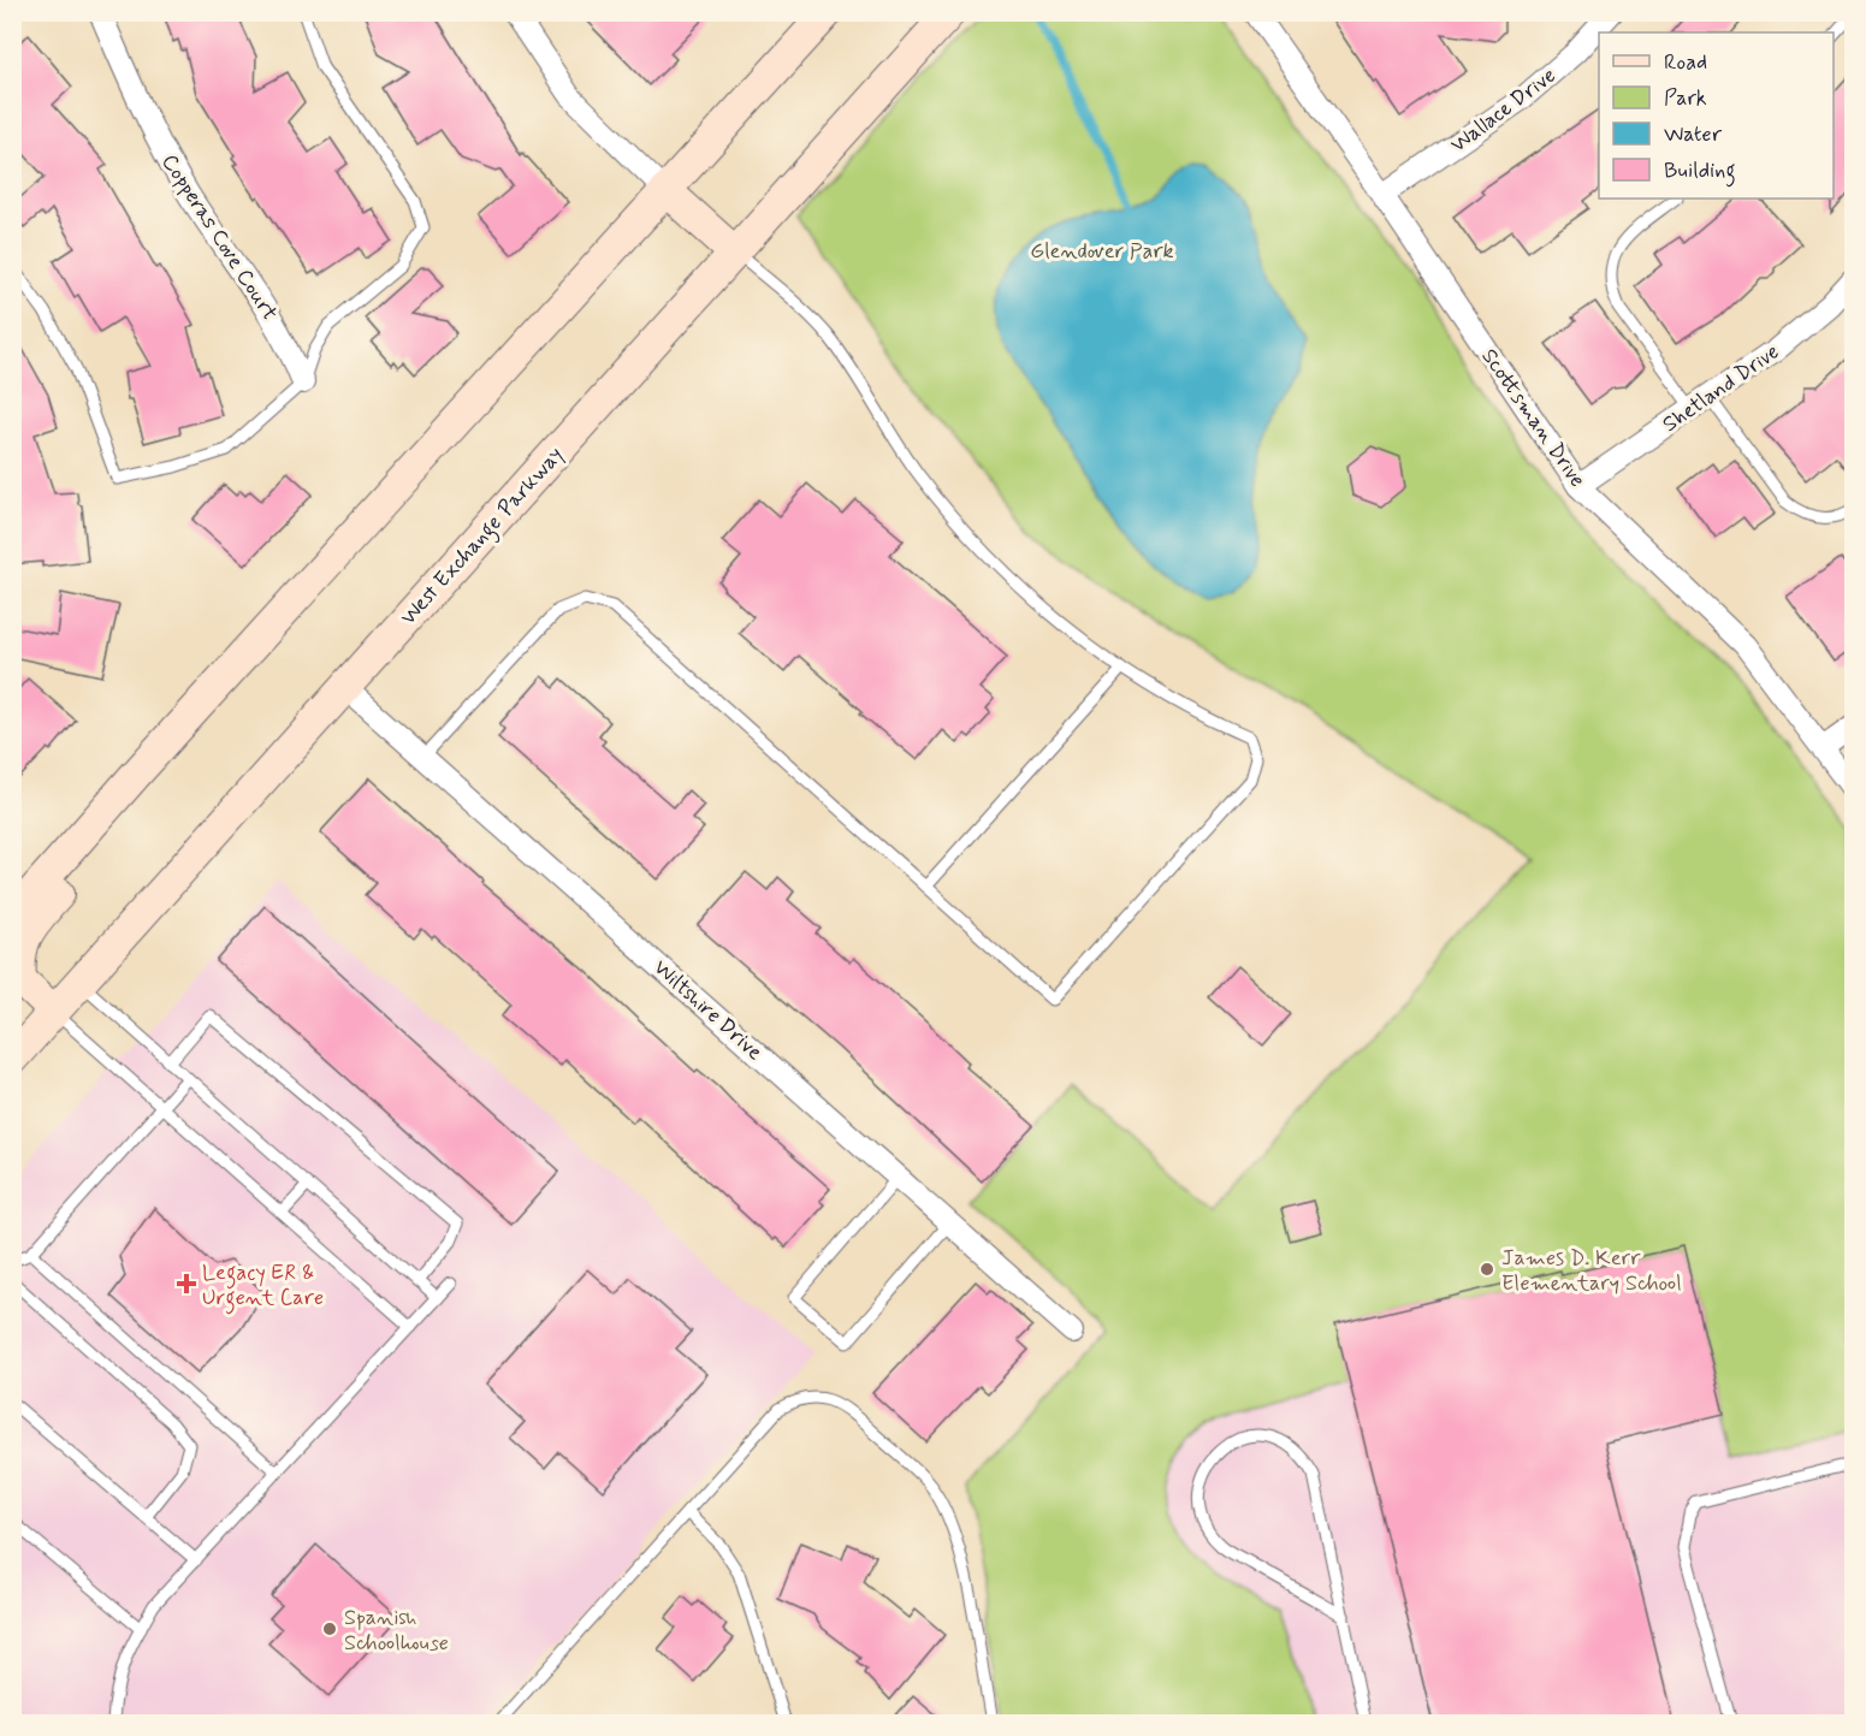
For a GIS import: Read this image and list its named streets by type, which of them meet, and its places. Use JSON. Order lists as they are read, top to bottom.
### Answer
{
  "streets": {
    "main road": ["West Exchange Parkway"],
    "street": [
      "Wallace Drive",
      "Copperas Cove Court",
      "Shetland Drive",
      "Scottsman Drive",
      "Wiltshire Drive"
    ]
  },
  "crossings": [
    ["Wallace Drive", "Scottsman Drive"],
    ["Shetland Drive", "Scottsman Drive"],
    ["West Exchange Parkway", "Wiltshire Drive"]
  ],
  "parks": ["Glendover Park"],
  "places": {
    "other": ["James D. Kerr Elementary School", "Spanish Schoolhouse"],
    "health": ["Legacy ER & Urgent Care"]
  },
  "legend": [
    "Road",
    "Park",
    "Water",
    "Building"
  ]
}
